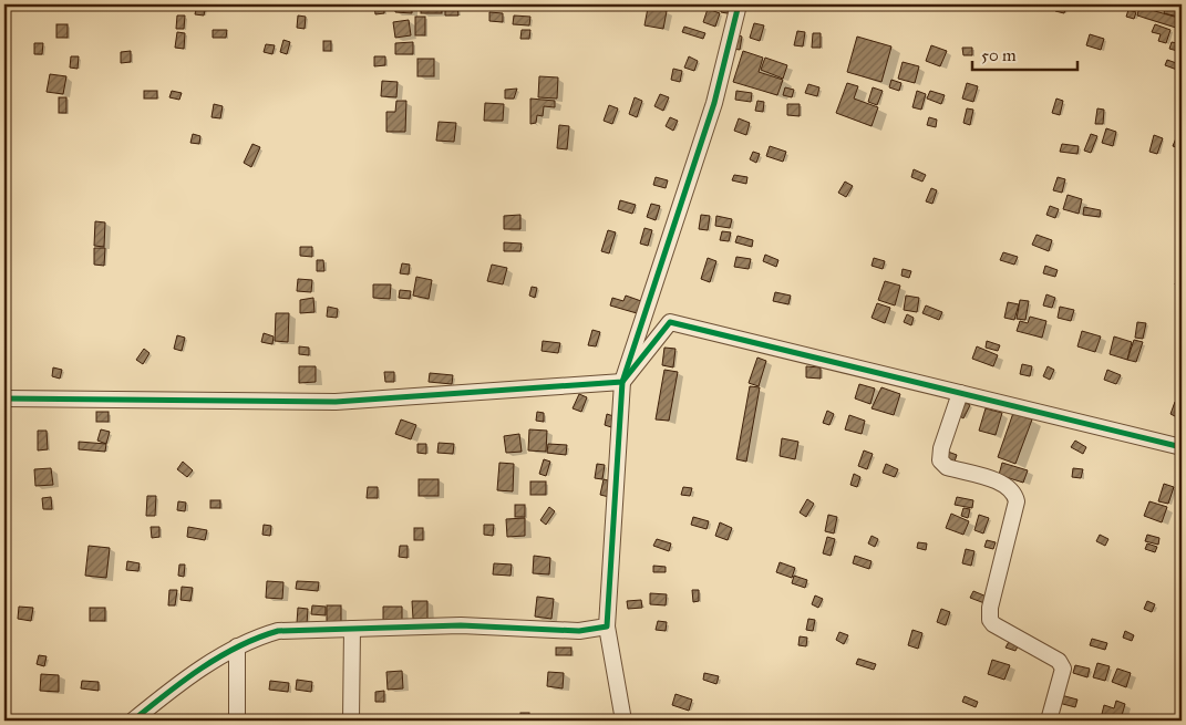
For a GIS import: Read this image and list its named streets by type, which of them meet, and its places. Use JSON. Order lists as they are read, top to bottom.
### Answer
{
  "scale_bar": "50 m"
}
